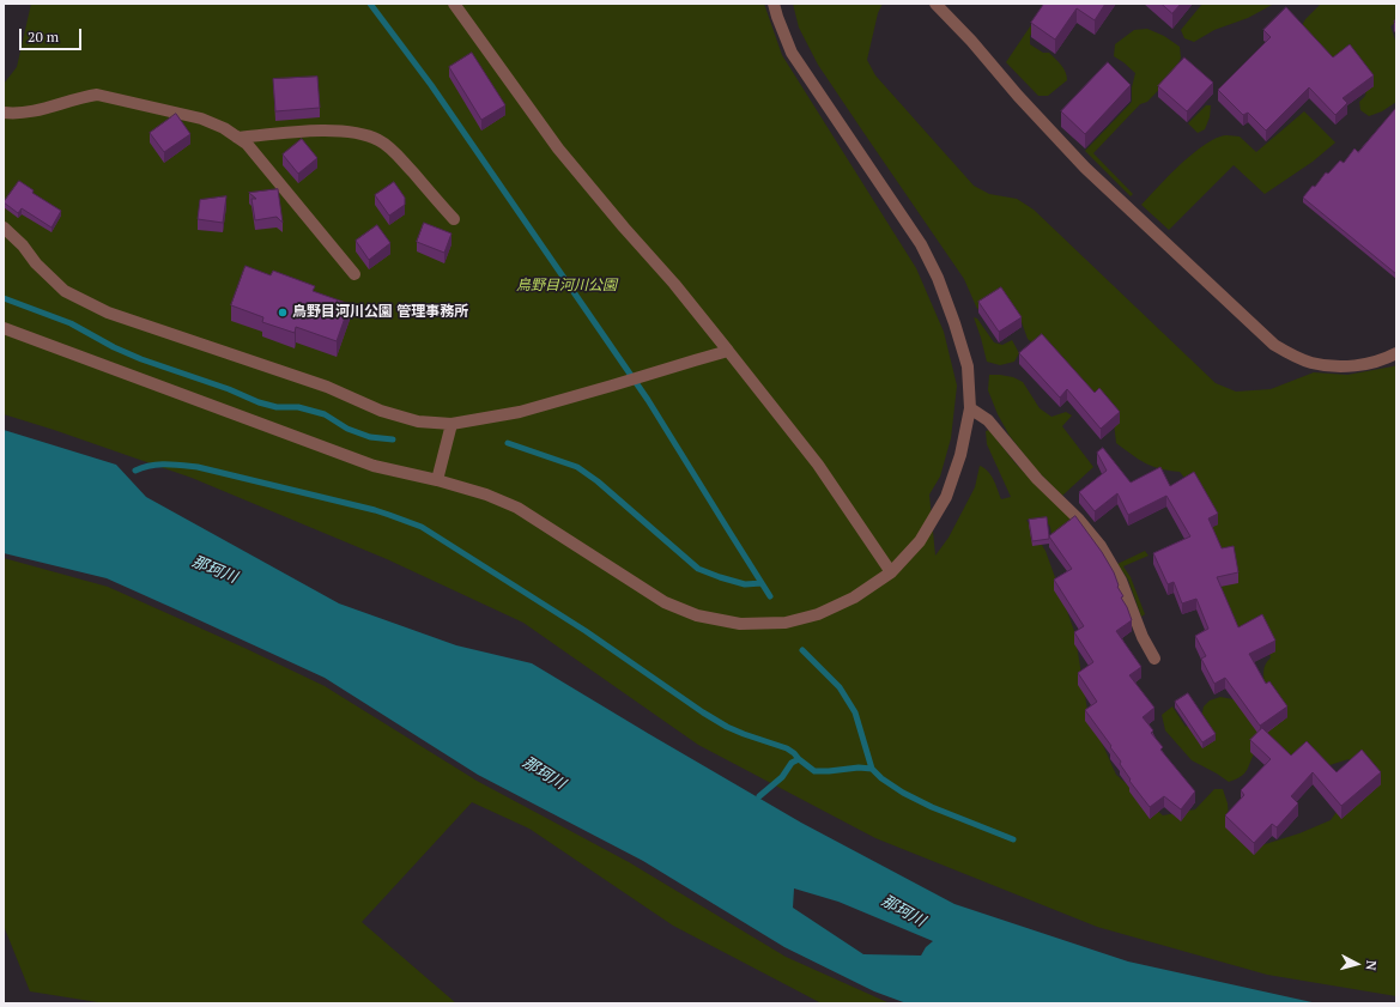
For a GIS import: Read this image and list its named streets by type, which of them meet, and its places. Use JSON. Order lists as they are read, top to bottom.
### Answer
{
  "water": ["那珂川"],
  "parks": ["鳥野目河川公園"],
  "places": ["鳥野目河川公園 管理事務所"],
  "scale_bar": "20 m",
  "north": "right"
}
